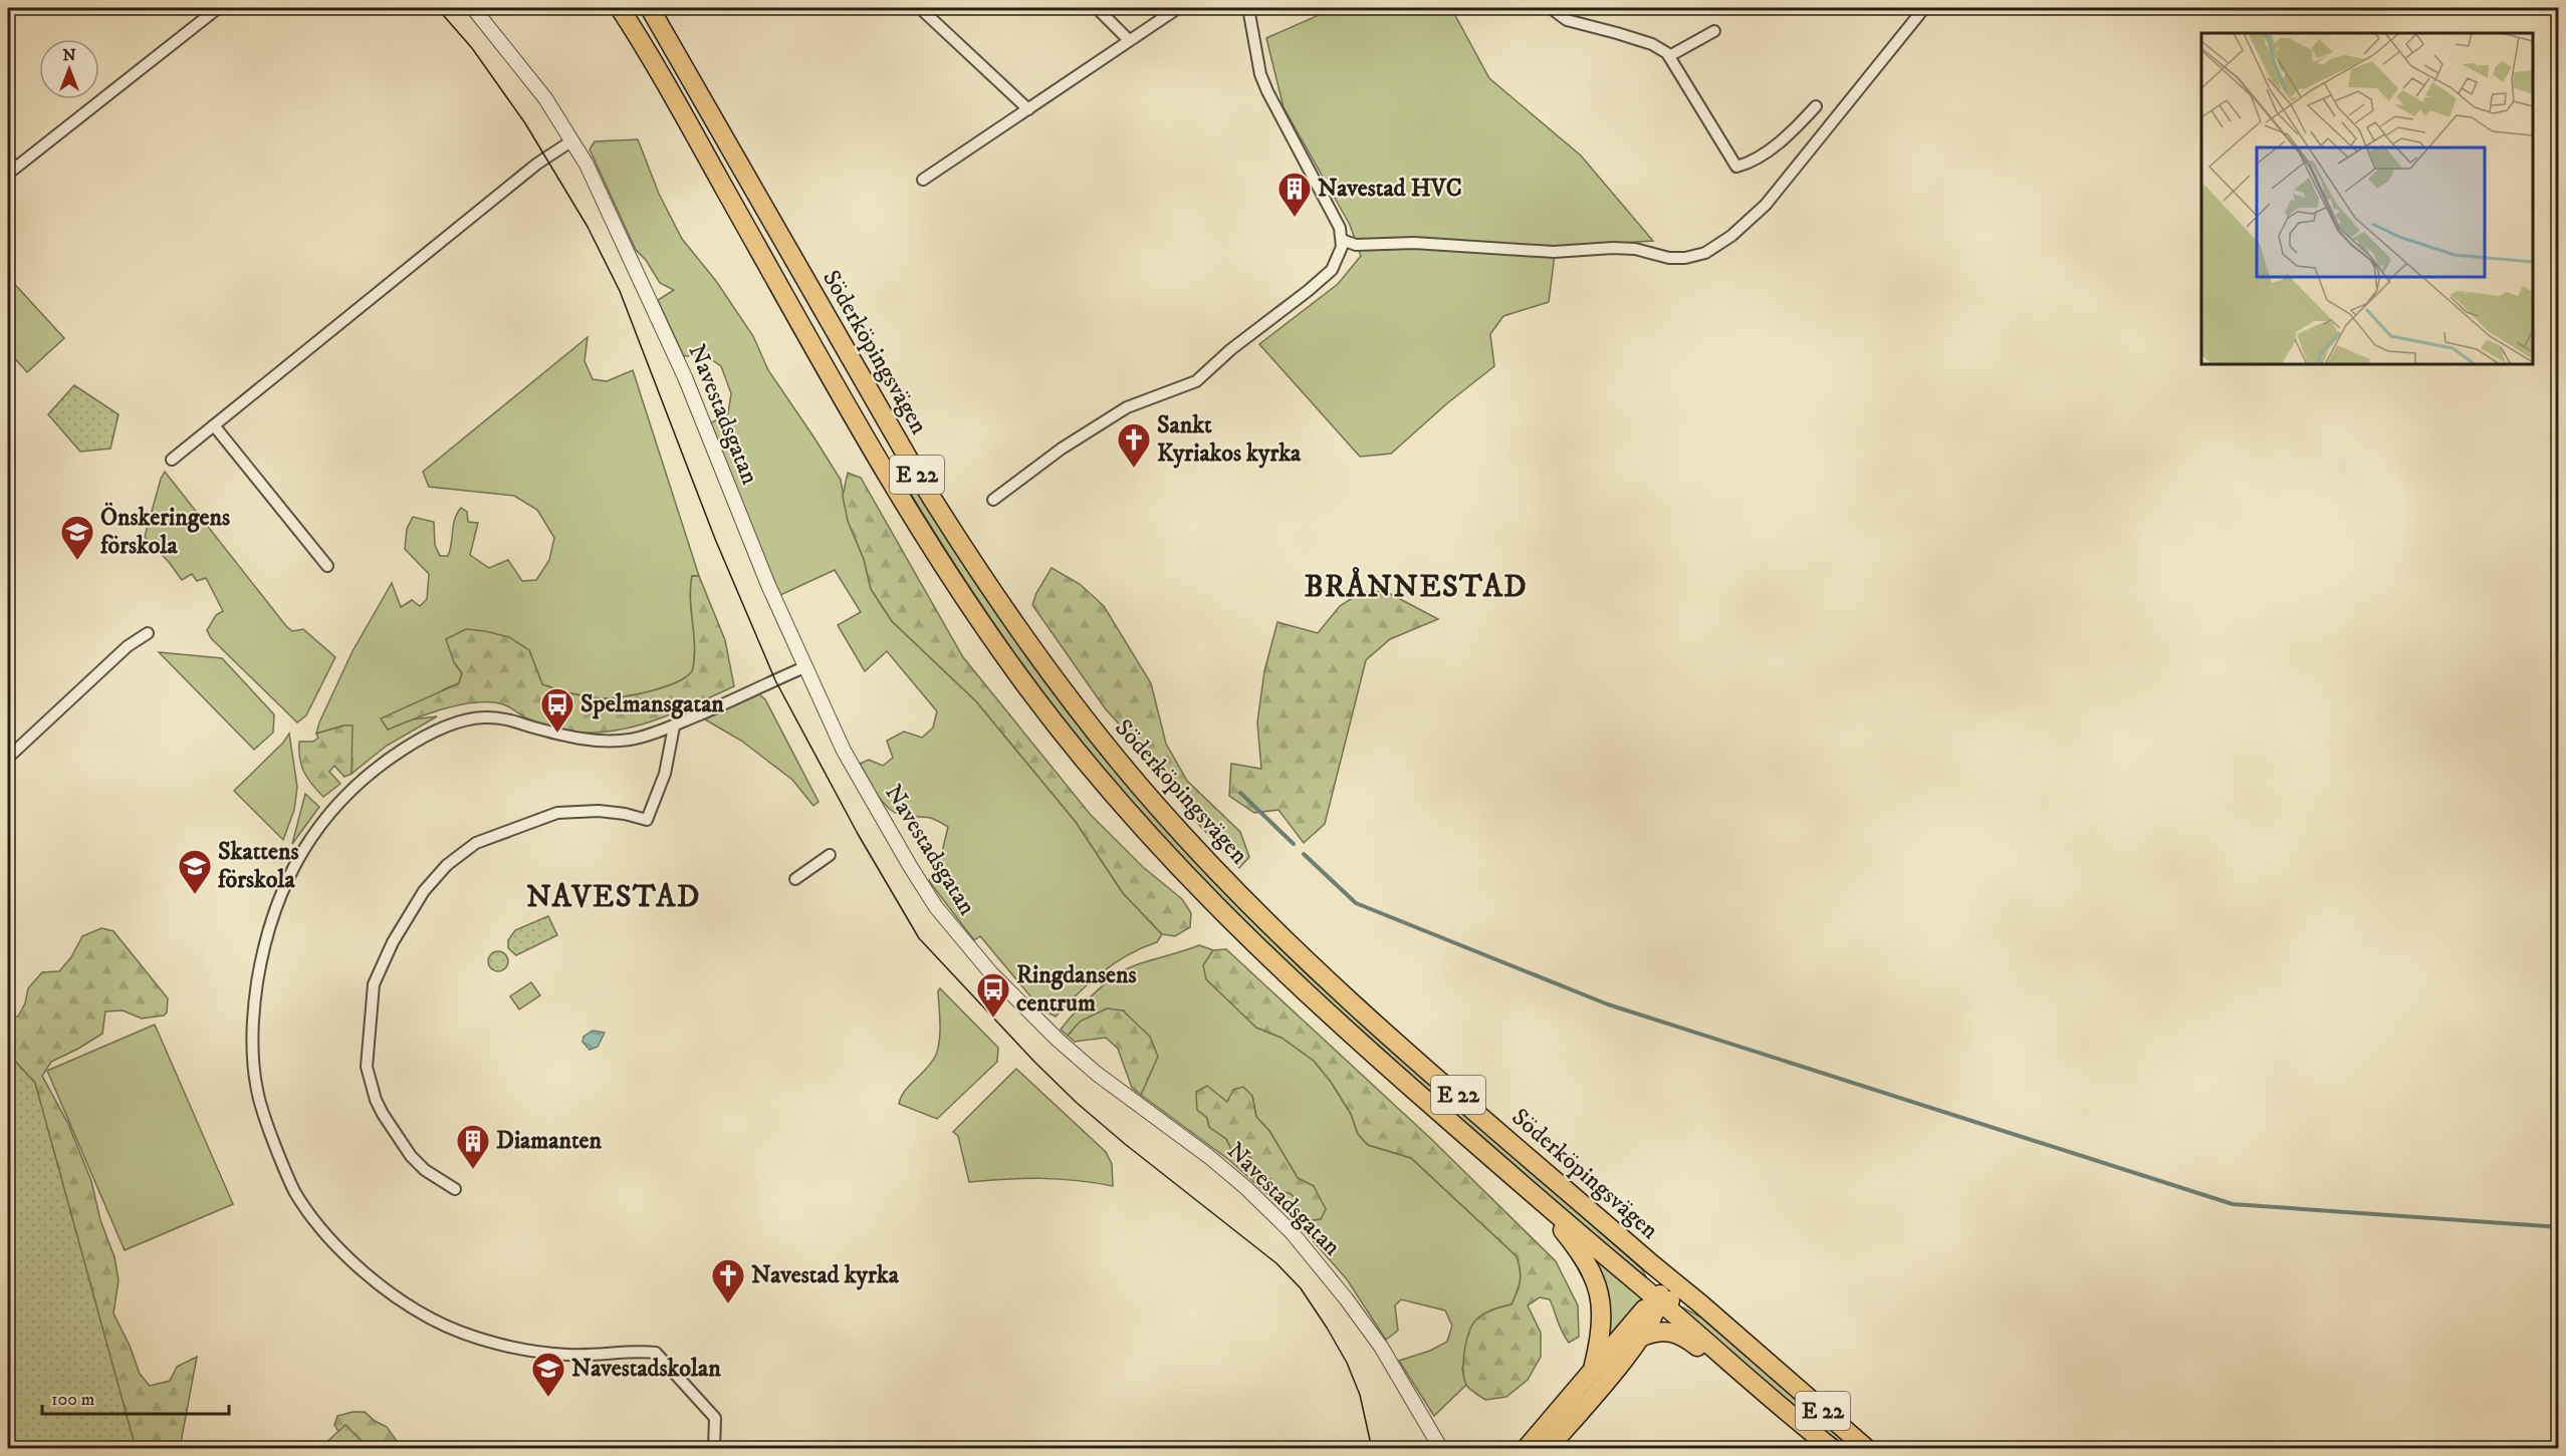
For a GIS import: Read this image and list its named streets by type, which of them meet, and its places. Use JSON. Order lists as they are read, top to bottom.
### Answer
{
  "streets": {
    "highway": ["Söderköpingsvägen", "E 22"],
    "street": ["Navestadsgatan"]
  },
  "districts": ["BRÅNNESTAD", "NAVESTAD"],
  "places": {
    "building": ["Navestad HVC", "Diamanten"],
    "church": ["Sankt Kyriakos kyrka", "Navestad kyrka"],
    "school or university": ["Önskeringens förskola", "Skattens förskola", "Navestadskolan"],
    "bus stop": ["Spelmansgatan", "Ringdansens centrum"]
  },
  "scale_bar": "100 m",
  "north": "top"
}
